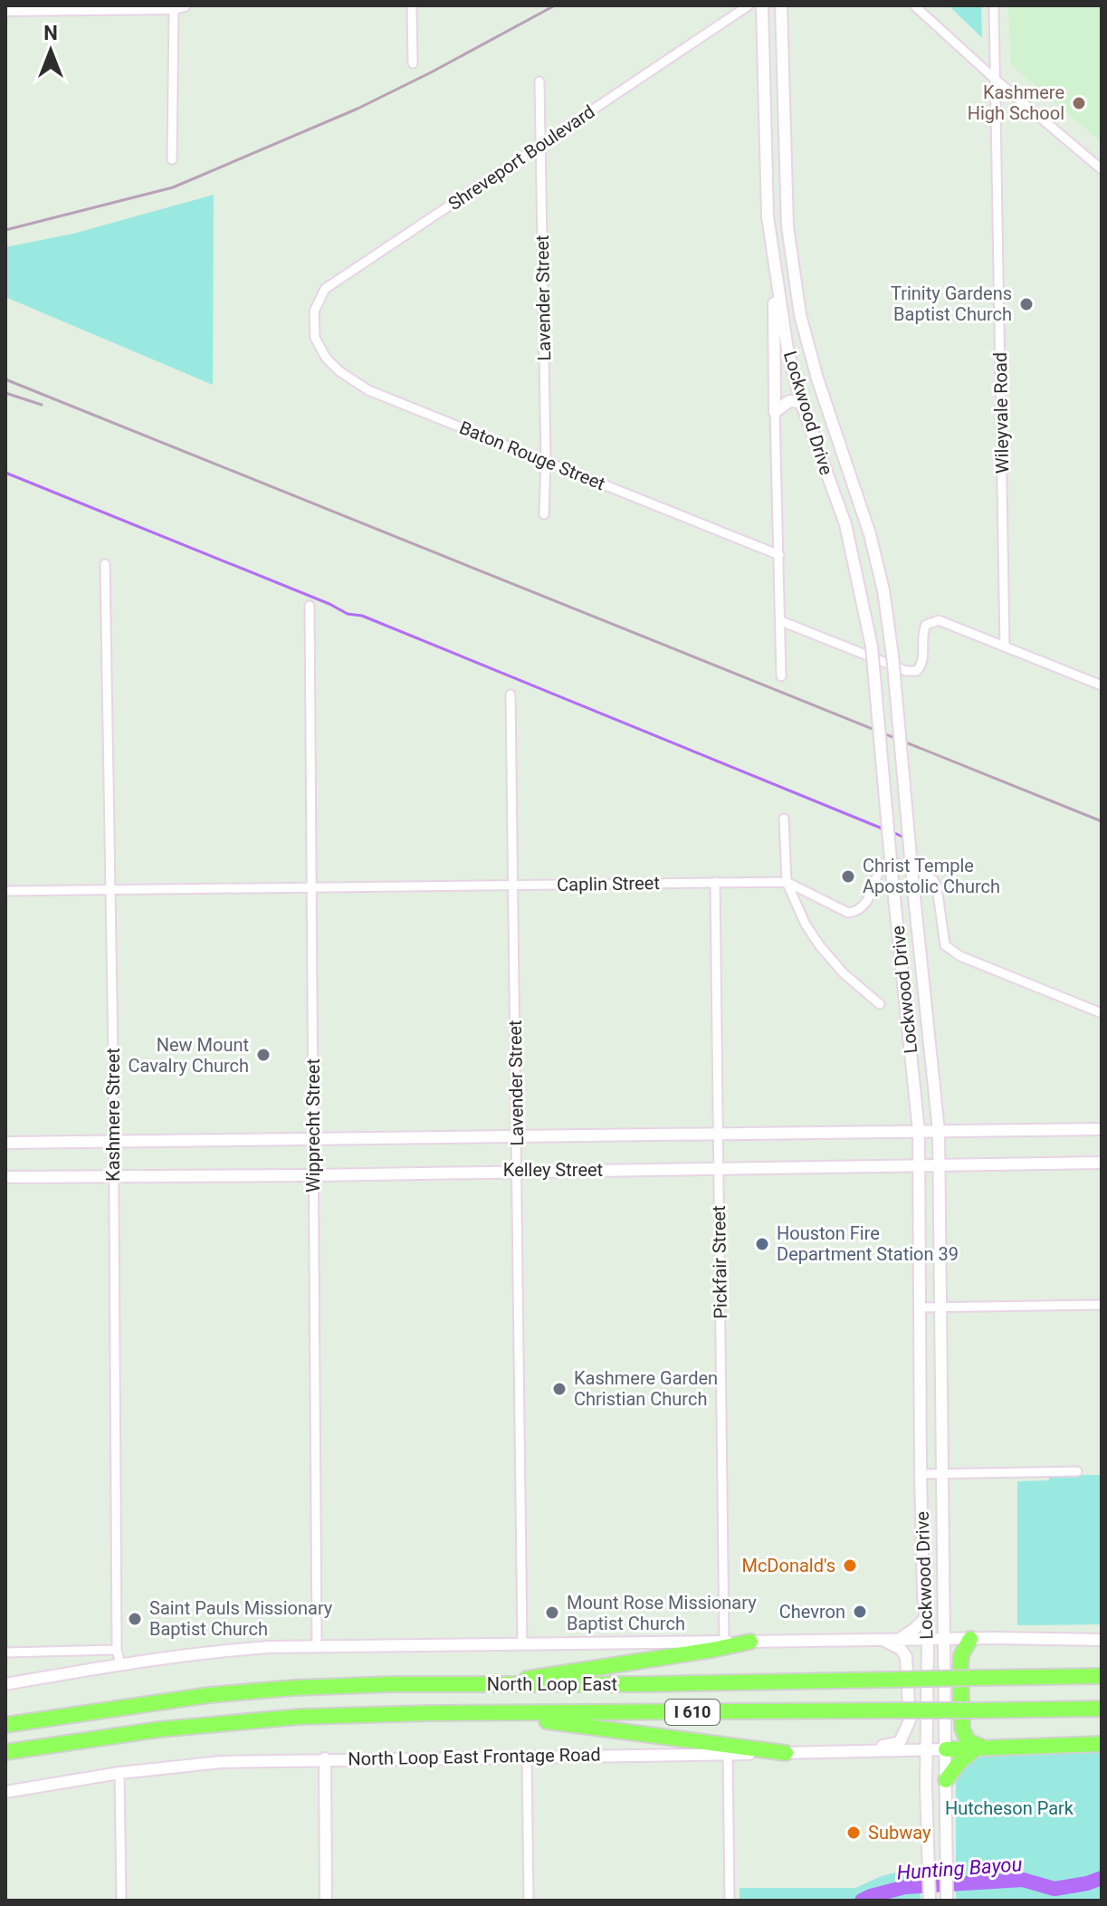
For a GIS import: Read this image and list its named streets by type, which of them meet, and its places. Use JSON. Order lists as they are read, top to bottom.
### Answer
{
  "streets": {
    "highway": ["North Loop East", "I 610"],
    "main road": ["Lockwood Drive", "Kelley Street", "North Loop East Frontage Road"],
    "street": [
      "Shreveport Boulevard",
      "Lavender Street",
      "Wileyvale Road",
      "Baton Rouge Street",
      "Caplin Street",
      "Kashmere Street",
      "Wipprecht Street",
      "Pickfair Street"
    ]
  },
  "crossings": [
    ["Shreveport Boulevard", "Lavender Street"],
    ["Shreveport Boulevard", "Baton Rouge Street"],
    ["Lavender Street", "Baton Rouge Street"],
    ["Lavender Street", "Caplin Street"],
    ["Lavender Street", "Kelley Street"],
    ["Lockwood Drive", "Baton Rouge Street"],
    ["Lockwood Drive", "Caplin Street"],
    ["Lockwood Drive", "Kelley Street"],
    ["Lockwood Drive", "North Loop East Frontage Road"],
    ["Caplin Street", "Kashmere Street"],
    ["Caplin Street", "Wipprecht Street"],
    ["Caplin Street", "Pickfair Street"],
    ["Kashmere Street", "Kelley Street"],
    ["Wipprecht Street", "Kelley Street"],
    ["Kelley Street", "Pickfair Street"]
  ],
  "water": ["Hunting Bayou"],
  "parks": ["Hutcheson Park"],
  "places": [
    "Kashmere High School",
    "Trinity Gardens Baptist Church",
    "Christ Temple Apostolic Church",
    "New Mount Cavalry Church",
    "Houston Fire Department Station 39",
    "Kashmere Garden Christian Church",
    "McDonald's",
    "Chevron",
    "Mount Rose Missionary Baptist Church",
    "Saint Pauls Missionary Baptist Church",
    "Subway"
  ],
  "north": "top"
}
